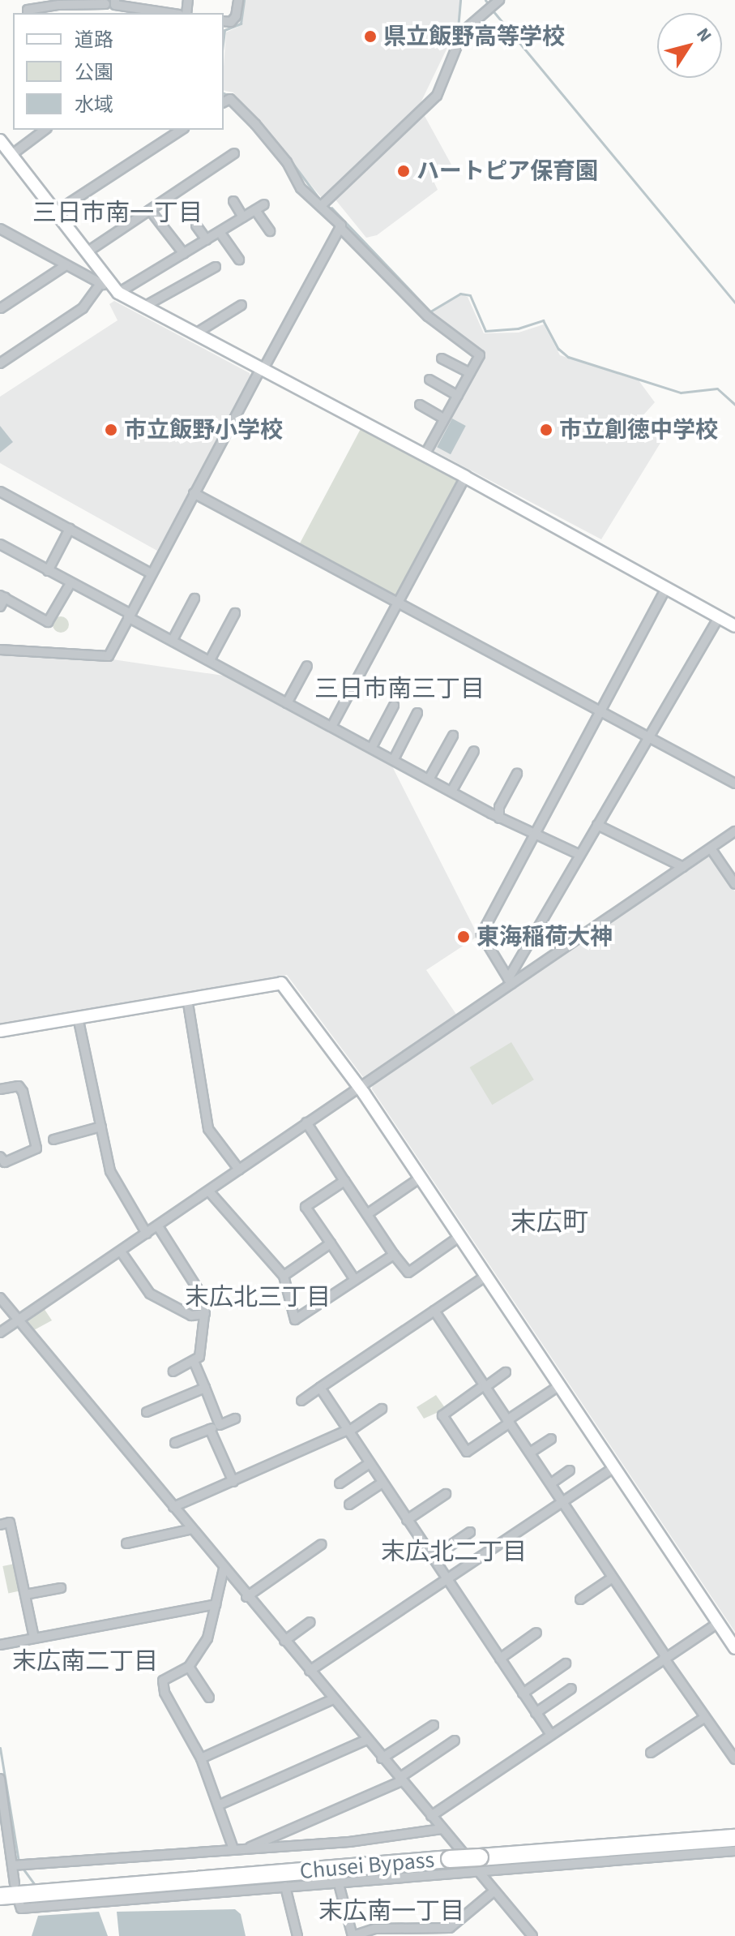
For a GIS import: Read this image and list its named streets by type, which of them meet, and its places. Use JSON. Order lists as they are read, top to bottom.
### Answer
{
  "streets": {
    "highway": ["Chusei Bypass"]
  },
  "districts": [
    "三日市南一丁目",
    "三日市南三丁目",
    "末広町",
    "末広北三丁目",
    "末広北二丁目",
    "末広南二丁目",
    "末広南一丁目"
  ],
  "places": [
    "県立飯野高等学校",
    "ハートピア保育園",
    "市立飯野小学校",
    "市立創徳中学校",
    "東海稲荷大神"
  ],
  "legend": ["道路", "公園", "水域"],
  "north": "top right"
}
